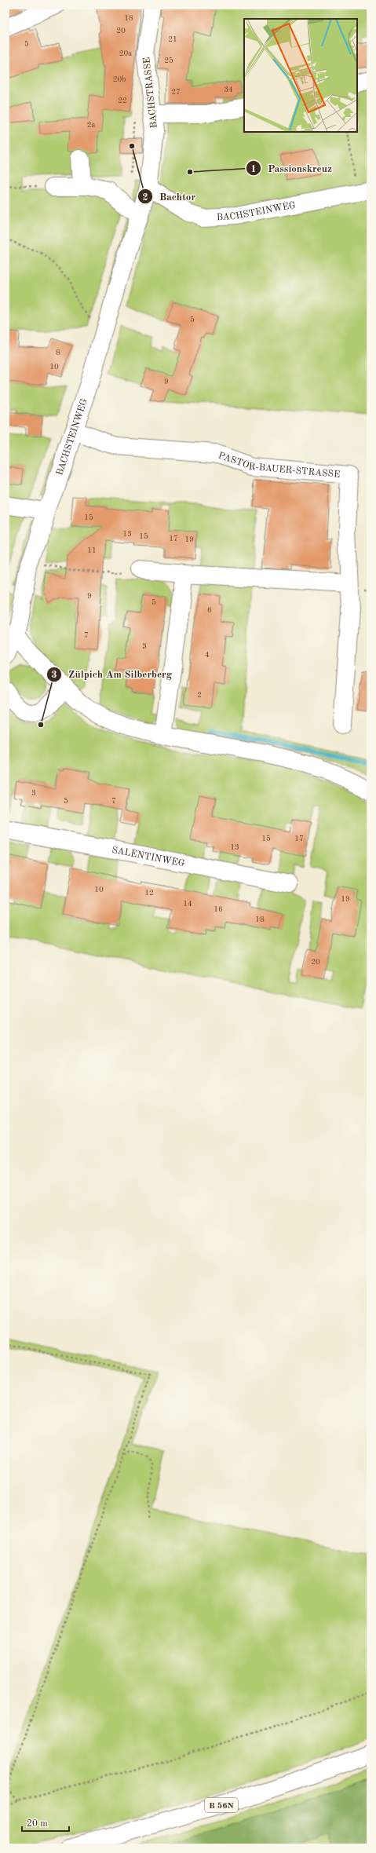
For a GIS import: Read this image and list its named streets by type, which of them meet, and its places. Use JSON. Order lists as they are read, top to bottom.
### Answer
{
  "streets": {
    "street": [
      "BACHSTRASSE",
      "BACHSTEINWEG",
      "PASTOR-BAUER-STRASSE",
      "SALENTINWEG",
      "B 56N"
    ]
  },
  "crossings": [
    ["BACHSTRASSE", "BACHSTEINWEG"],
    ["BACHSTEINWEG", "PASTOR-BAUER-STRASSE"]
  ],
  "places": ["Bachtor", "Passionskreuz", "Zülpich Am Silberberg"],
  "house_numbers": [
    "18",
    "20",
    "21",
    "5",
    "20a",
    "25",
    "20b",
    "34",
    "27",
    "22",
    "2a",
    "5",
    "8",
    "10",
    "9",
    "15",
    "13",
    "15",
    "17",
    "19",
    "11",
    "9",
    "5",
    "6",
    "7",
    "3",
    "4",
    "2",
    "3",
    "5",
    "7",
    "15",
    "17",
    "13",
    "10",
    "12",
    "19",
    "14",
    "16",
    "18",
    "20"
  ],
  "scale_bar": "20 m"
}
